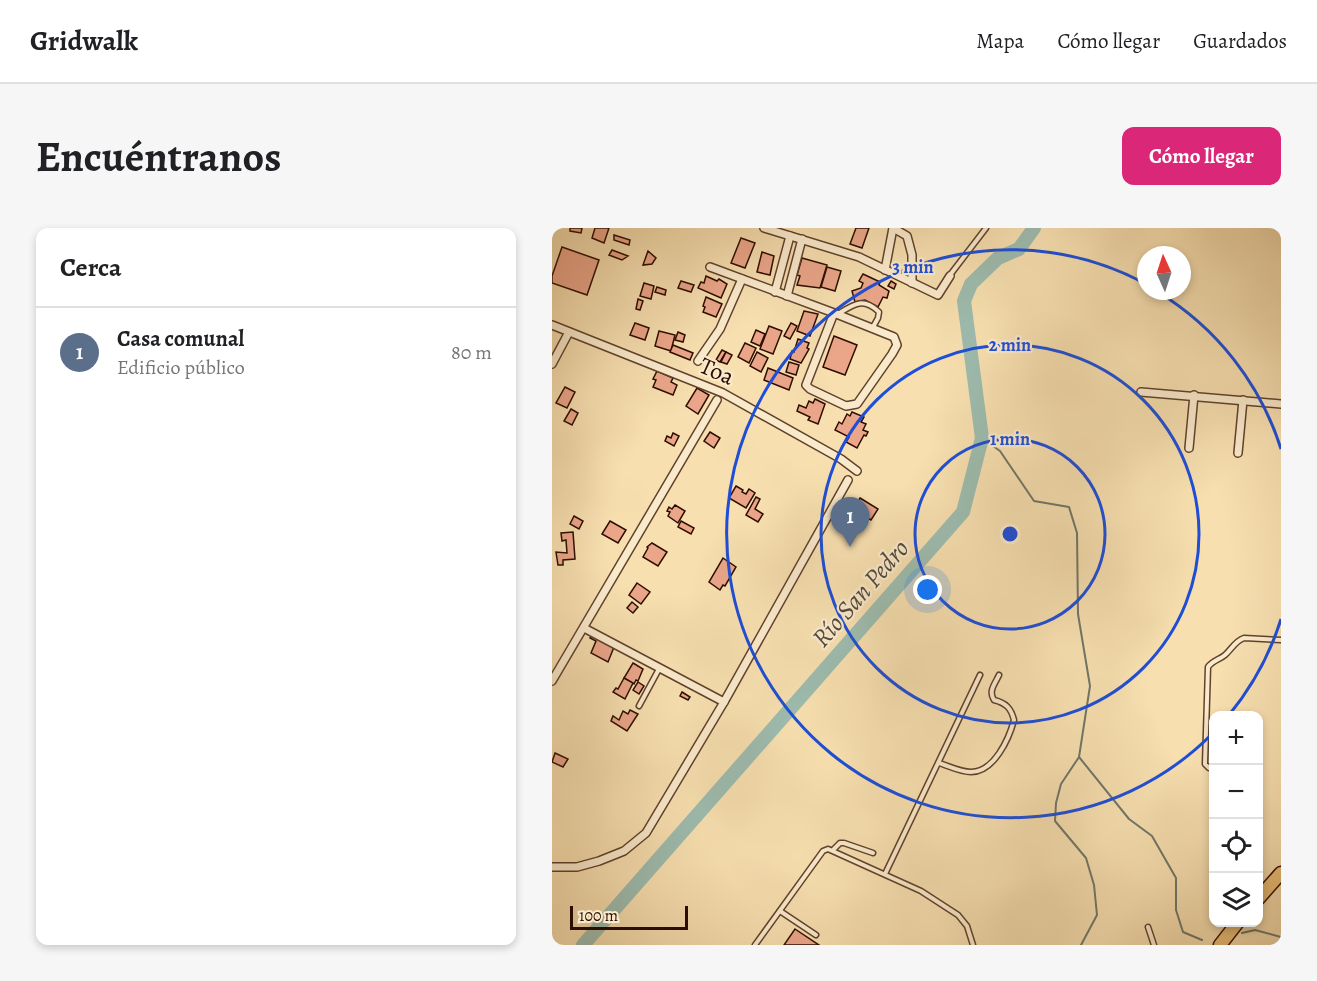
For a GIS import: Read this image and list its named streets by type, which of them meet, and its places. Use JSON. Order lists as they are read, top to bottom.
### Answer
{
  "streets": {
    "street": ["Toa"]
  },
  "water": ["Río San Pedro"],
  "scale_bar": "100 m",
  "north": "top",
  "page": {
    "header": "Gridwalk",
    "nav": ["Mapa", "Cómo llegar", "Guardados"],
    "buttons": "Cómo llegar",
    "title": "Encuéntranos",
    "heading": "Cerca",
    "list": [
      {
        "mark": "1",
        "name": "Casa comunal",
        "note": "Edificio público",
        "value": "80 m"
      }
    ],
    "pins": "1",
    "map_buttons": ["+", "−"],
    "scale": "100 m"
  },
  "rings": ["3 min", "2 min", "1 min"]
}
